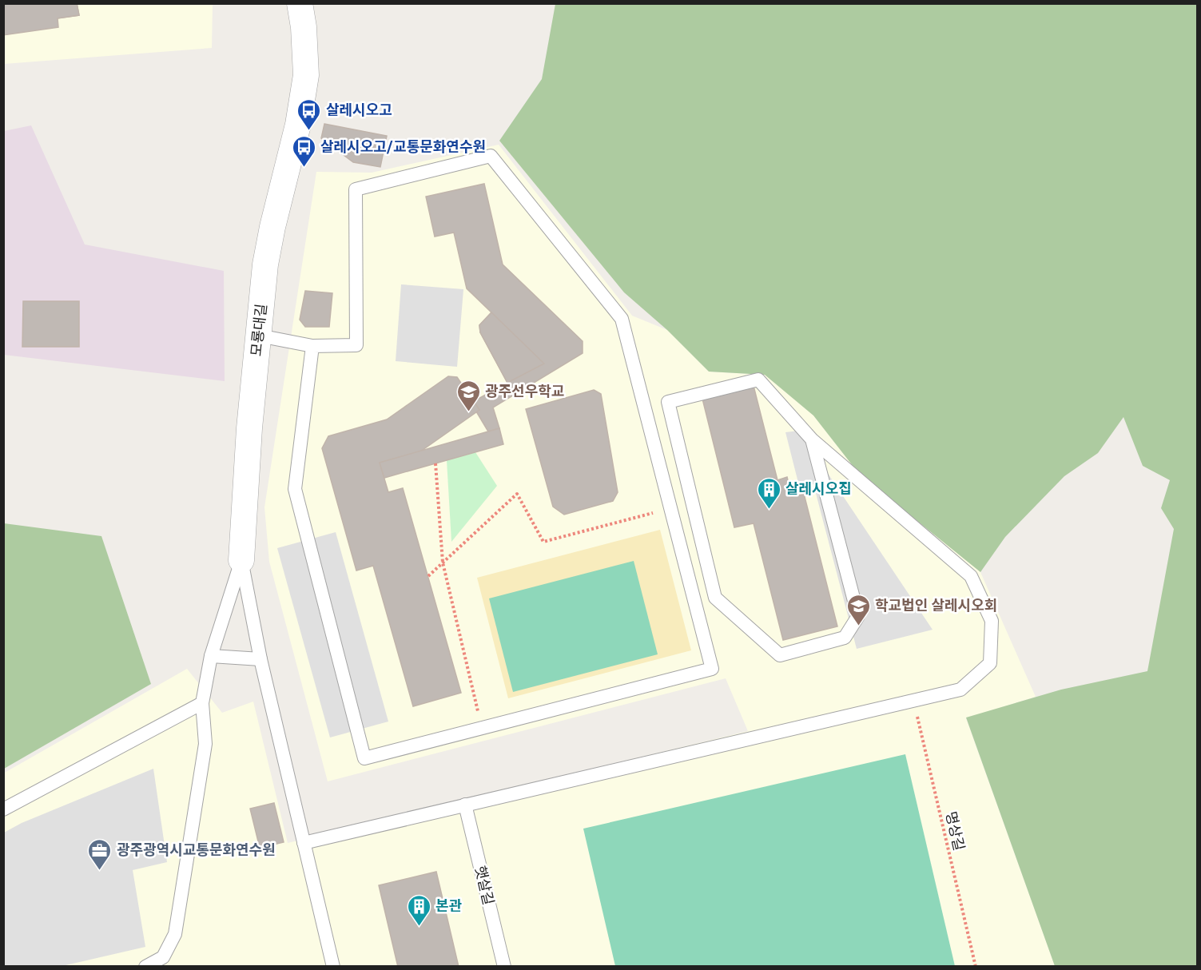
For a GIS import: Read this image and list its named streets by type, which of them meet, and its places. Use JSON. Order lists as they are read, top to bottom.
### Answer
{
  "streets": {
    "street": ["모룡대길"],
    "lane": ["햇살길"],
    "path": ["명상길"]
  },
  "places": {
    "bus stop": ["살레시오고", "살레시오고/교통문화연수원"],
    "school or university": ["광주선우학교", "학교법인 살레시오회"],
    "building": ["살레시오집", "본관"],
    "office": ["광주광역시교통문화연수원"]
  }
}
